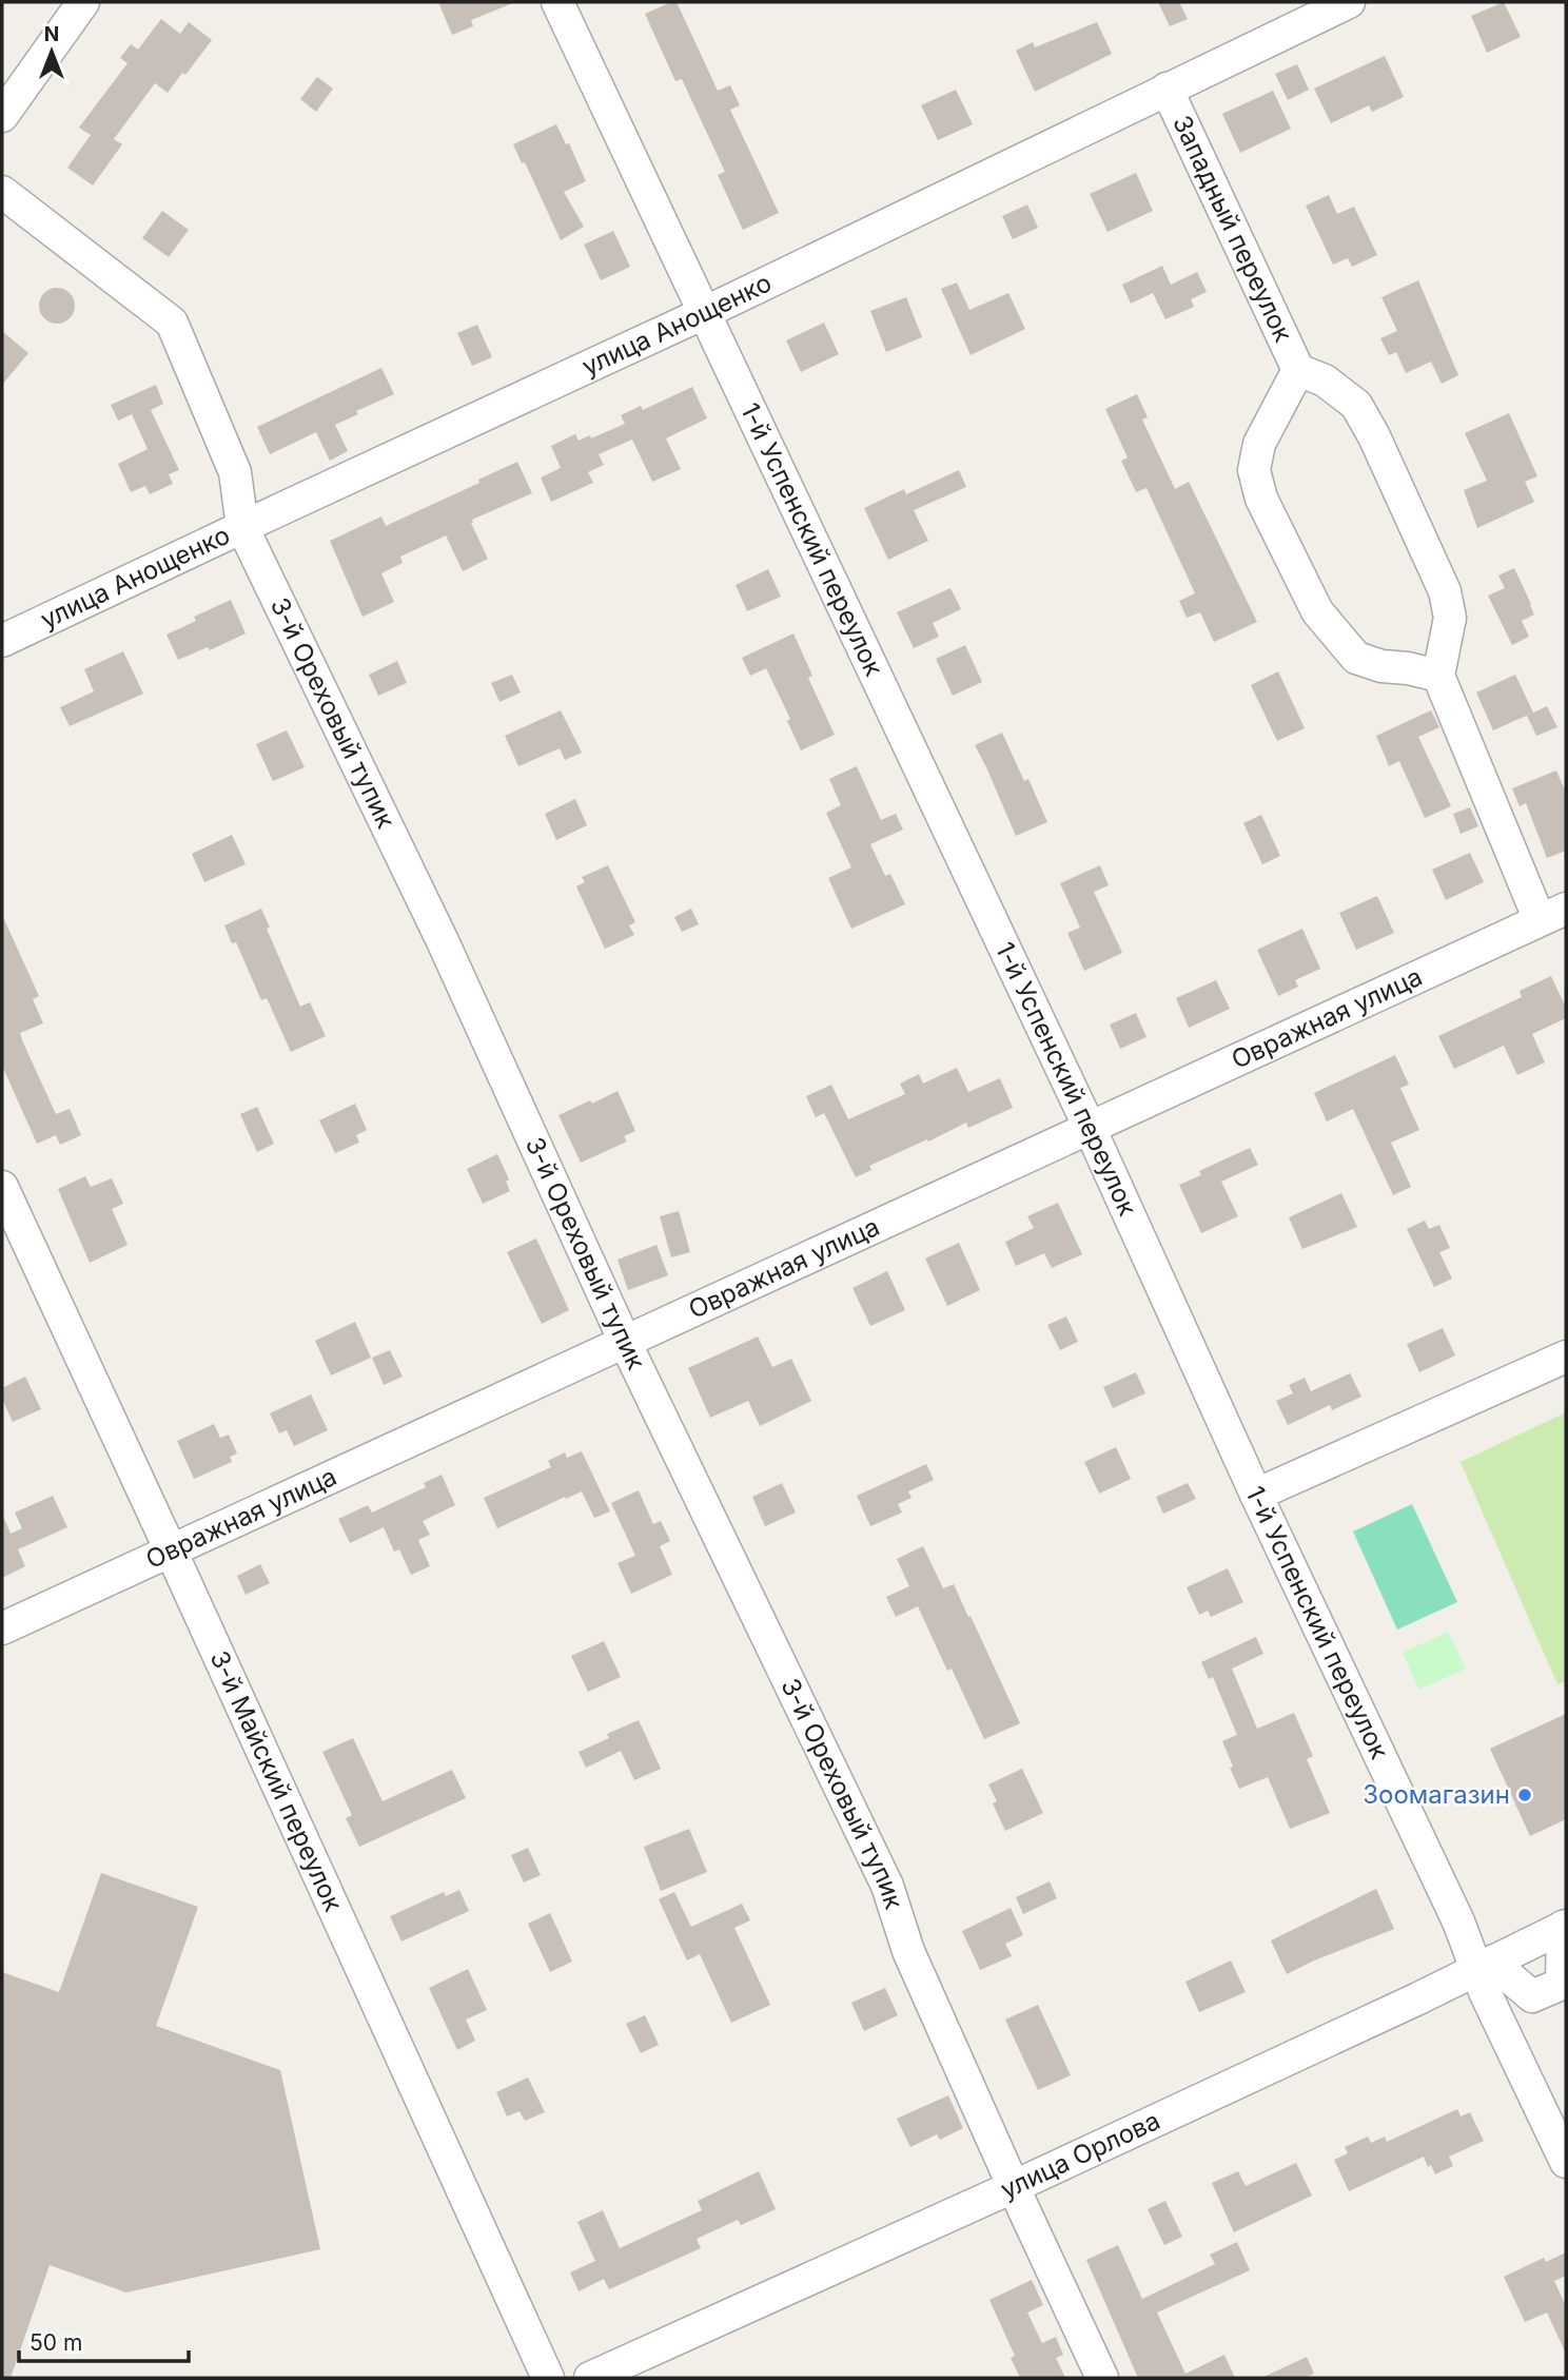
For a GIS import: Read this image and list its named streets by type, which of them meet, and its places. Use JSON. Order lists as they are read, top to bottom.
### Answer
{
  "streets": {
    "street": [
      "Западный переулок",
      "улица Анощенко",
      "1-й Успенский переулок",
      "3-й Ореховый тупик",
      "Овражная улица",
      "3-й Майский переулок",
      "улица Орлова"
    ]
  },
  "crossings": [
    ["Западный переулок", "улица Анощенко"],
    ["улица Анощенко", "1-й Успенский переулок"],
    ["улица Анощенко", "3-й Ореховый тупик"],
    ["1-й Успенский переулок", "Овражная улица"],
    ["1-й Успенский переулок", "улица Орлова"],
    ["3-й Ореховый тупик", "Овражная улица"],
    ["3-й Ореховый тупик", "улица Орлова"],
    ["Овражная улица", "3-й Майский переулок"]
  ],
  "places": ["Зоомагазин"],
  "scale_bar": "50 m",
  "north": "top"
}
